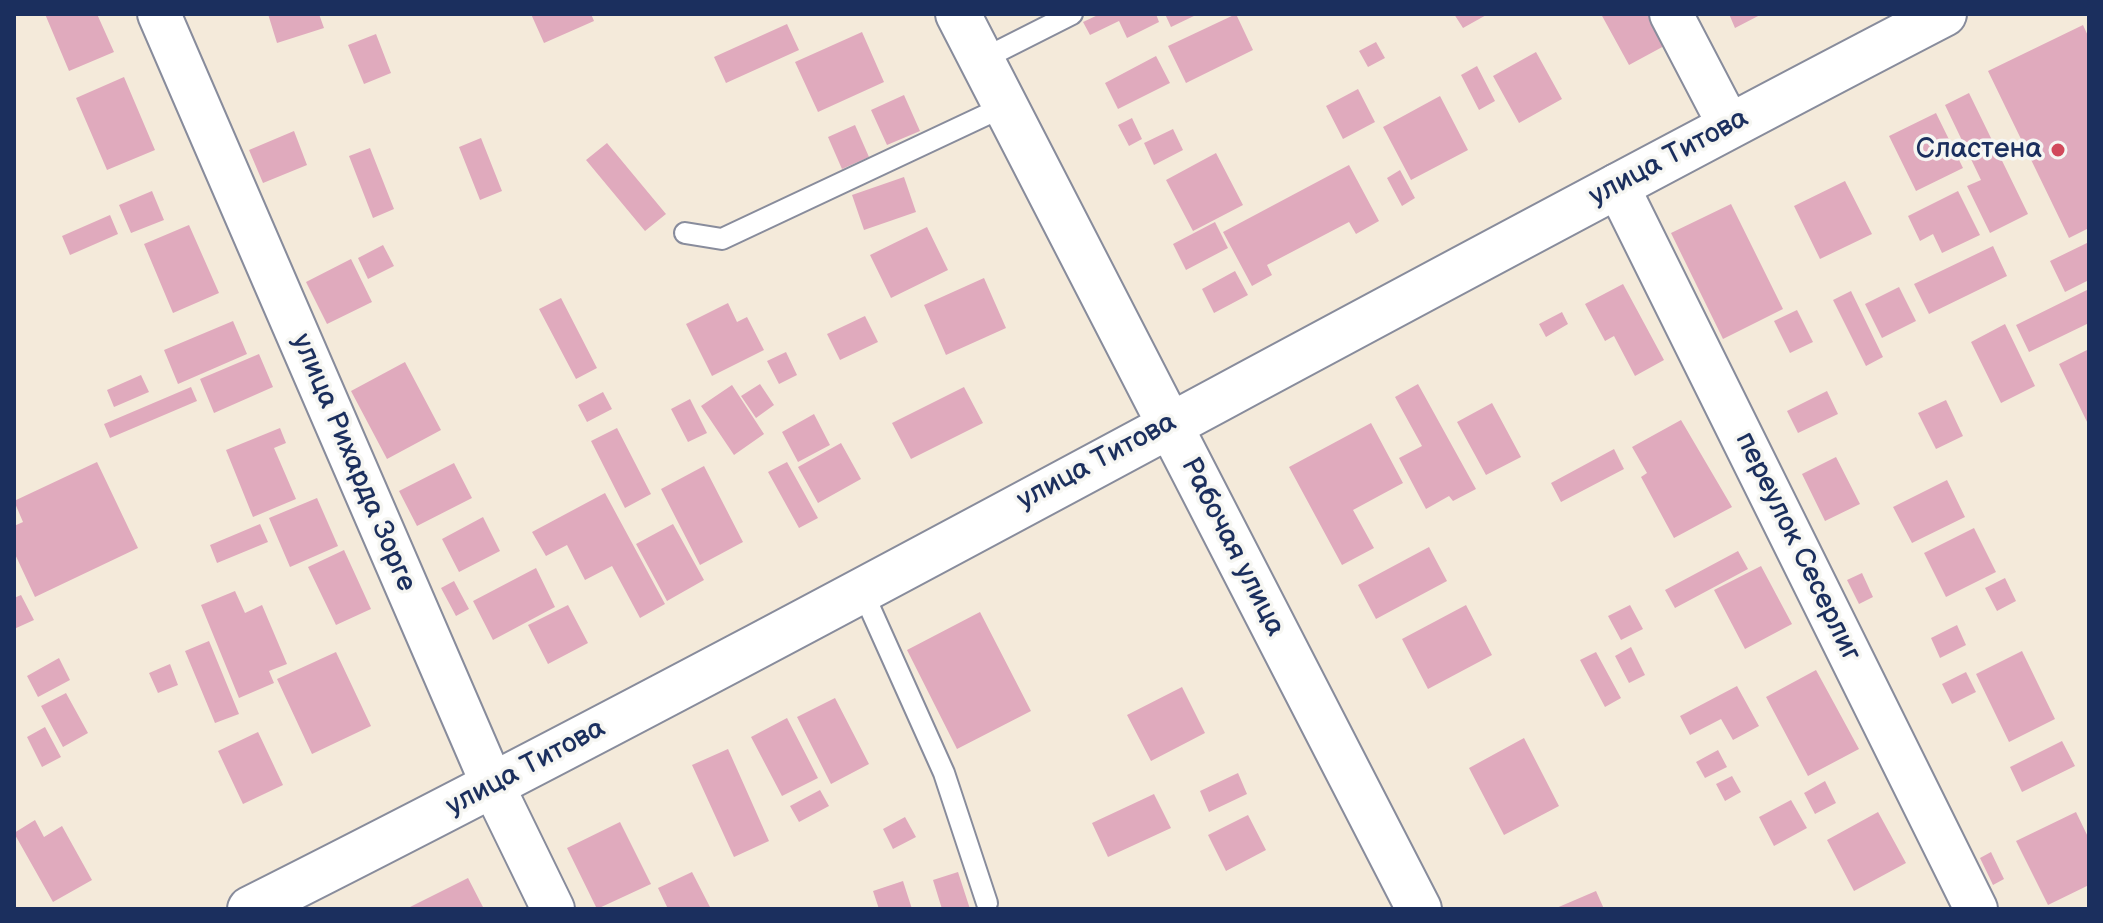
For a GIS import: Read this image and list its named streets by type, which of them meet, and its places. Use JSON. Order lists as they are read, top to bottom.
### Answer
{
  "streets": {
    "main road": ["улица Титова", "Рабочая улица"],
    "street": ["улица Рихарда Зорге", "переулок Сесерлиг"]
  },
  "crossings": [
    ["улица Титова", "улица Рихарда Зорге"],
    ["улица Титова", "Рабочая улица"],
    ["улица Титова", "переулок Сесерлиг"]
  ],
  "places": ["Сластена"]
}
